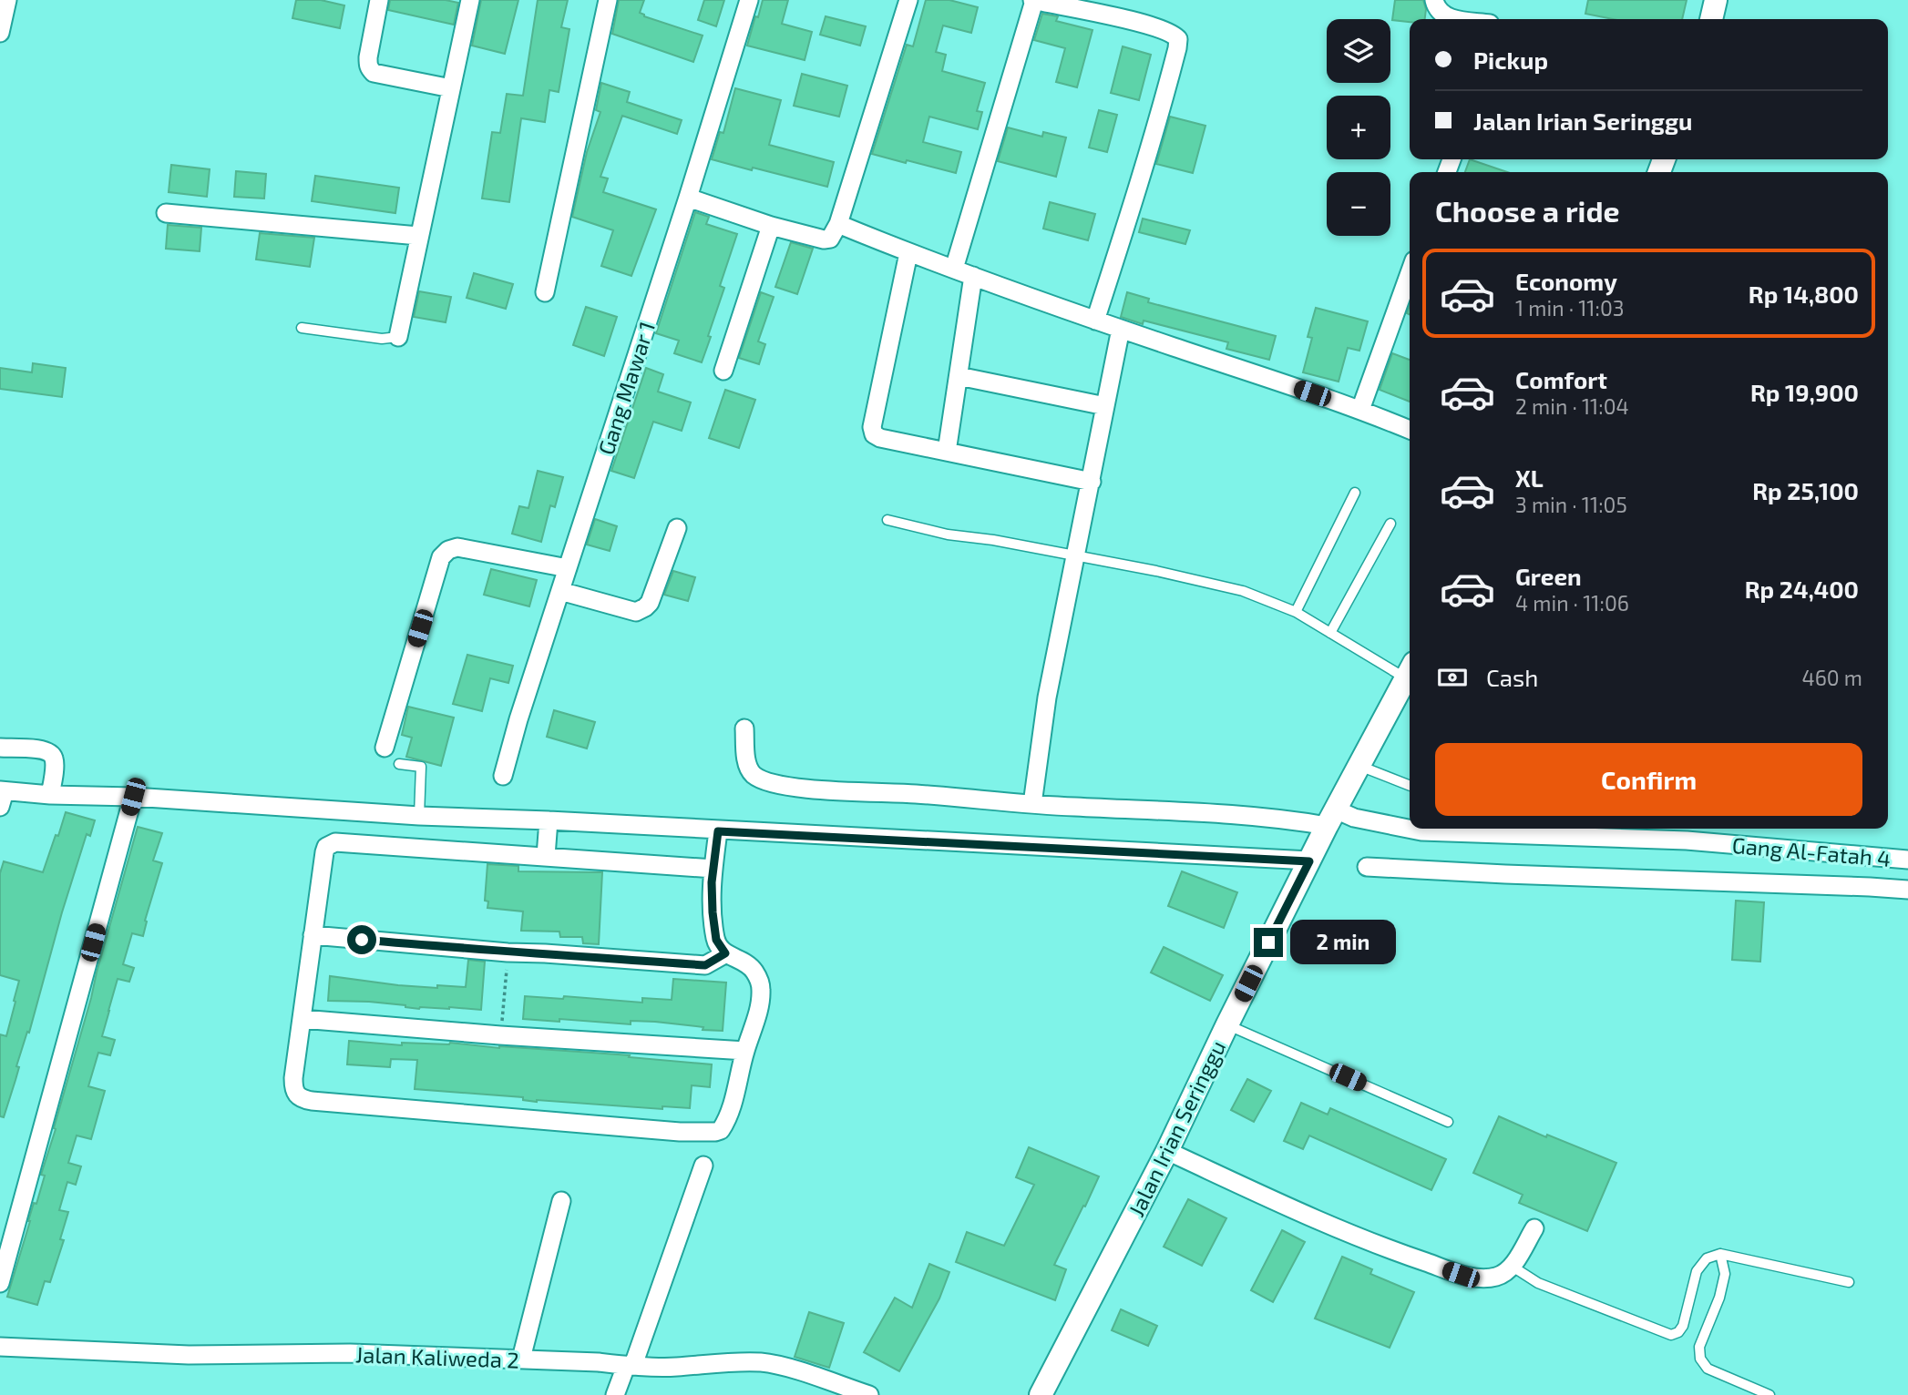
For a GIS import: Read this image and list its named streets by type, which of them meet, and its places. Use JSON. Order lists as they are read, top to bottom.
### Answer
{
  "streets": {
    "street": [
      "Gang Mawar 1",
      "Gang Al-Fatah 4",
      "Jalan Irian Seringgu",
      "Jalan Kaliweda 2"
    ]
  },
  "crossings": [
    ["Gang Al-Fatah 4", "Jalan Irian Seringgu"]
  ],
  "page": {
    "map_buttons": ["+", "−"],
    "banner": ["Pickup", "Jalan Irian Seringgu"],
    "heading": "Choose a ride",
    "list": [
      {
        "name": "Economy",
        "note": "1 min · 11:03",
        "value": "Rp 14,800"
      },
      {
        "name": "Comfort",
        "note": "2 min · 11:04",
        "value": "Rp 19,900"
      },
      {
        "name": "XL",
        "note": "3 min · 11:05",
        "value": "Rp 25,100"
      },
      {
        "name": "Green",
        "note": "4 min · 11:06",
        "value": "Rp 24,400"
      }
    ],
    "pay": ["Cash", "460 m"],
    "buttons": "Confirm",
    "bubble": "2 min"
  }
}
